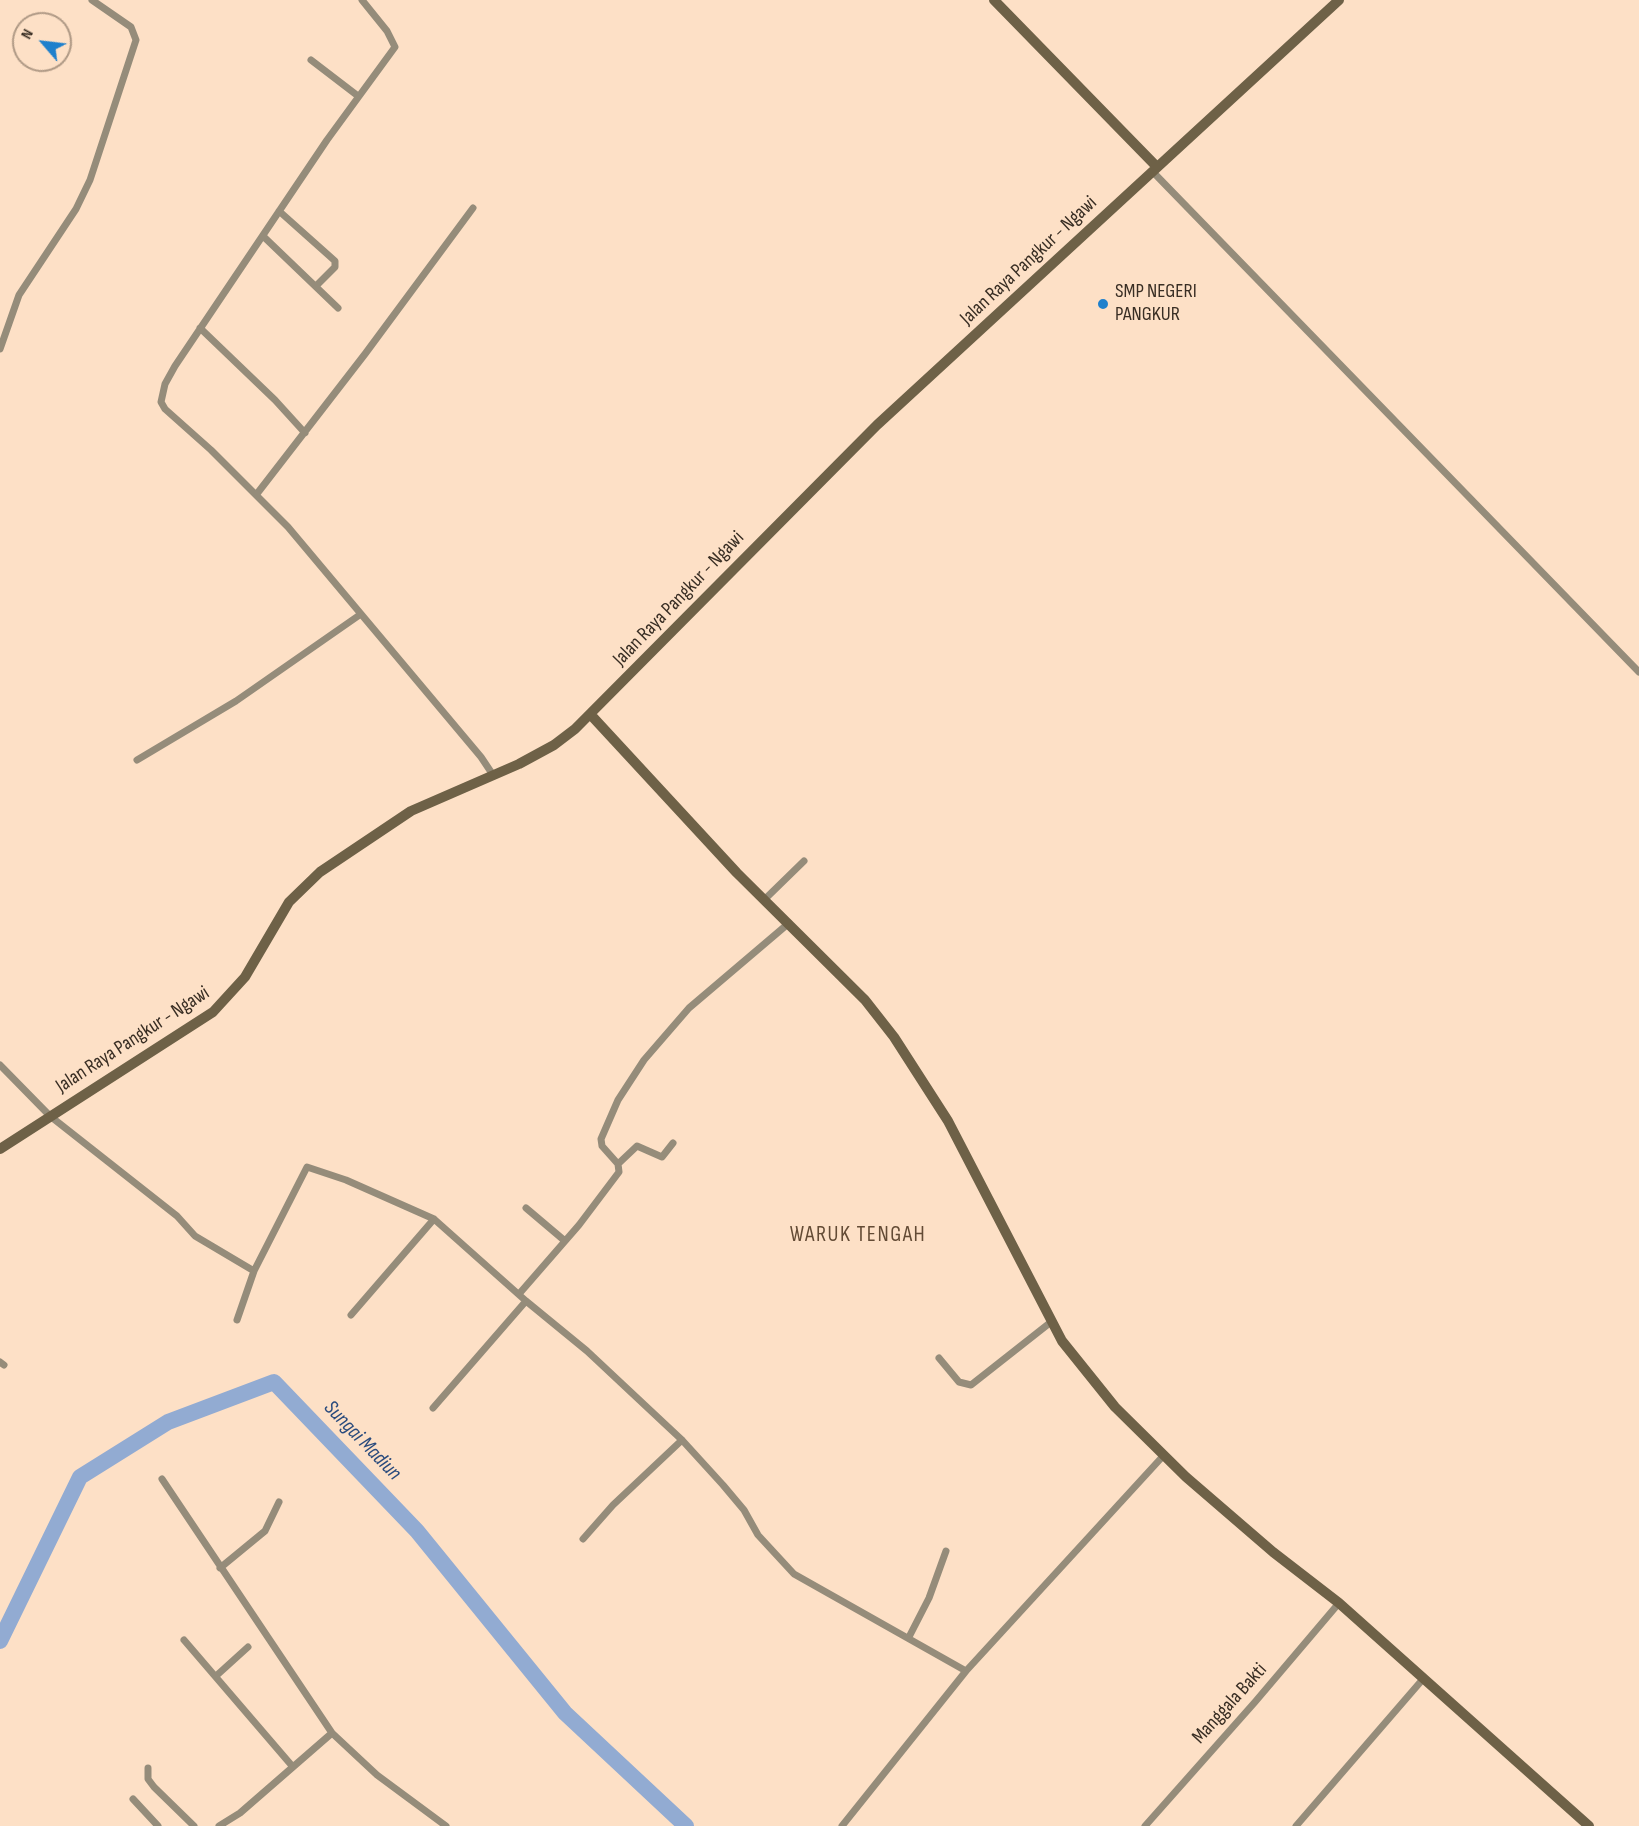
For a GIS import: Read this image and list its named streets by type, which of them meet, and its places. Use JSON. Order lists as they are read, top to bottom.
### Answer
{
  "streets": {
    "main road": ["Jalan Raya Pangkur - Ngawi"],
    "street": ["Manggala Bakti"]
  },
  "districts": ["WARUK TENGAH"],
  "water": ["Sungai Madiun"],
  "places": ["SMP NEGERI PANGKUR"],
  "north": "top left"
}
